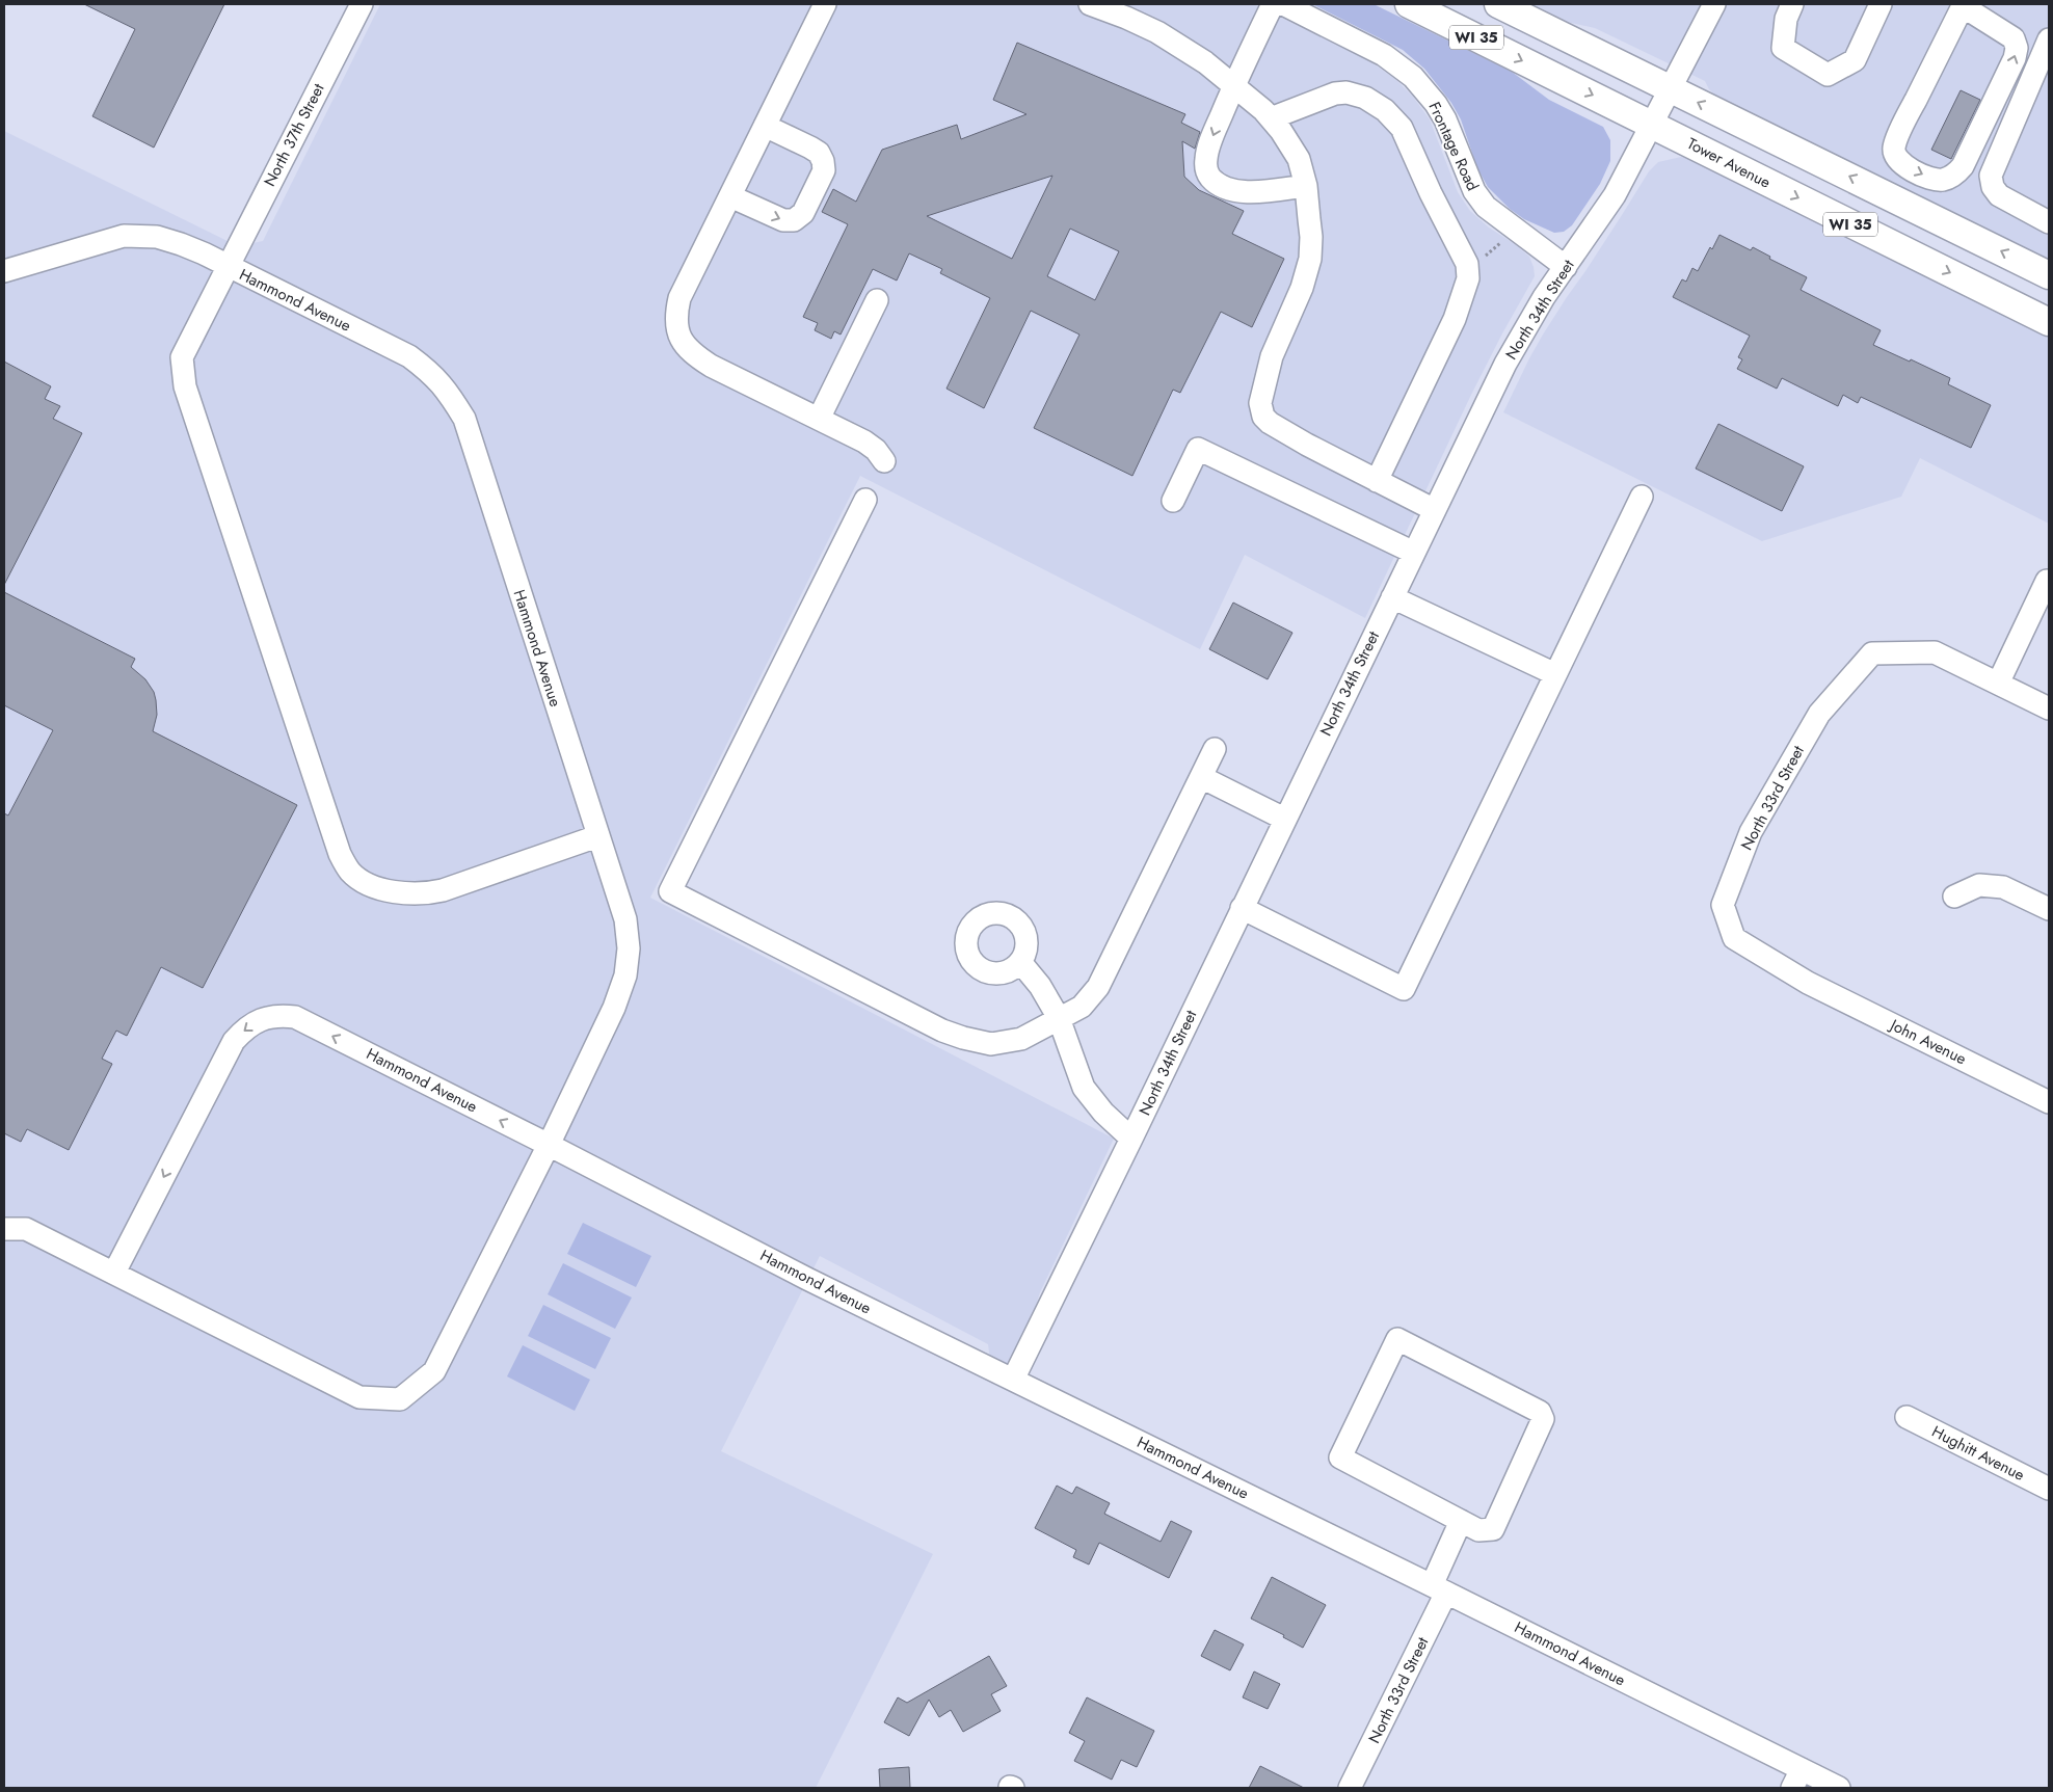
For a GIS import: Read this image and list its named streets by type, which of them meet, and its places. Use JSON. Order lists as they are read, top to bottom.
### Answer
{
  "streets": {
    "main road": ["WI 35", "Tower Avenue"],
    "street": [
      "North 37th Street",
      "Frontage Road",
      "Hammond Avenue",
      "North 34th Street",
      "North 33rd Street",
      "John Avenue",
      "Hughitt Avenue"
    ]
  },
  "crossings": [
    ["WI 35", "North 34th Street"],
    ["North 37th Street", "Hammond Avenue"],
    ["Frontage Road", "North 34th Street"],
    ["Tower Avenue", "North 34th Street"],
    ["Hammond Avenue", "North 34th Street"],
    ["Hammond Avenue", "North 33rd Street"],
    ["North 33rd Street", "John Avenue"]
  ]
}
